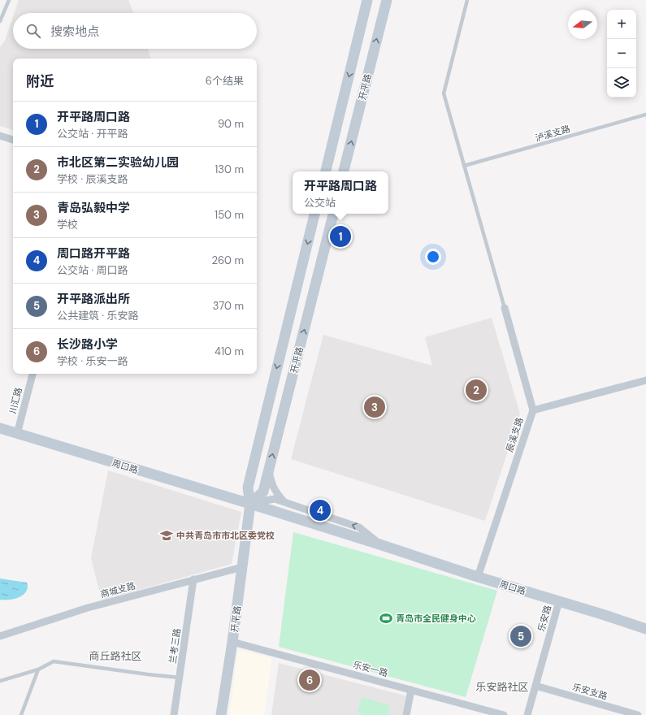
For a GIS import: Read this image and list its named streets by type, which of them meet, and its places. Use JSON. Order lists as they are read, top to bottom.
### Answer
{
  "streets": {
    "main road": ["开平路", "周口路"],
    "street": [
      "川汇路",
      "辰溪支路",
      "商城支路",
      "乐安路",
      "兰考三路",
      "乐安一路",
      "乐安支路"
    ],
    "lane": ["泸溪支路"]
  },
  "crossings": [
    ["开平路", "周口路"],
    ["开平路", "商城支路"],
    ["开平路", "乐安一路"],
    ["川汇路", "周口路"],
    ["辰溪支路", "周口路"],
    ["周口路", "乐安路"],
    ["商城支路", "兰考三路"],
    ["乐安路", "乐安支路"]
  ],
  "districts": ["商丘路社区", "乐安路社区"],
  "places": {
    "school or university": ["中共青岛市市北区委党校"],
    "sports": ["青岛市全民健身中心"]
  },
  "north": "left",
  "page": {
    "map_buttons": ["+", "−"],
    "search": "搜索地点",
    "heading": ["附近", "6个结果"],
    "list": [
      {
        "mark": "1",
        "name": "开平路周口路",
        "note": "公交站 · 开平路",
        "value": "90 m"
      },
      {
        "mark": "2",
        "name": "市北区第二实验幼儿园",
        "note": "学校 · 辰溪支路",
        "value": "130 m"
      },
      {
        "mark": "3",
        "name": "青岛弘毅中学",
        "note": "学校",
        "value": "150 m"
      },
      {
        "mark": "4",
        "name": "周口路开平路",
        "note": "公交站 · 周口路",
        "value": "260 m"
      },
      {
        "mark": "5",
        "name": "开平路派出所",
        "note": "公共建筑 · 乐安路",
        "value": "370 m"
      },
      {
        "mark": "6",
        "name": "长沙路小学",
        "note": "学校 · 乐安一路",
        "value": "410 m"
      }
    ],
    "popup": ["开平路周口路", "公交站"],
    "pins": [
      "1",
      "2",
      "3",
      "4",
      "5",
      "6"
    ]
  }
}
